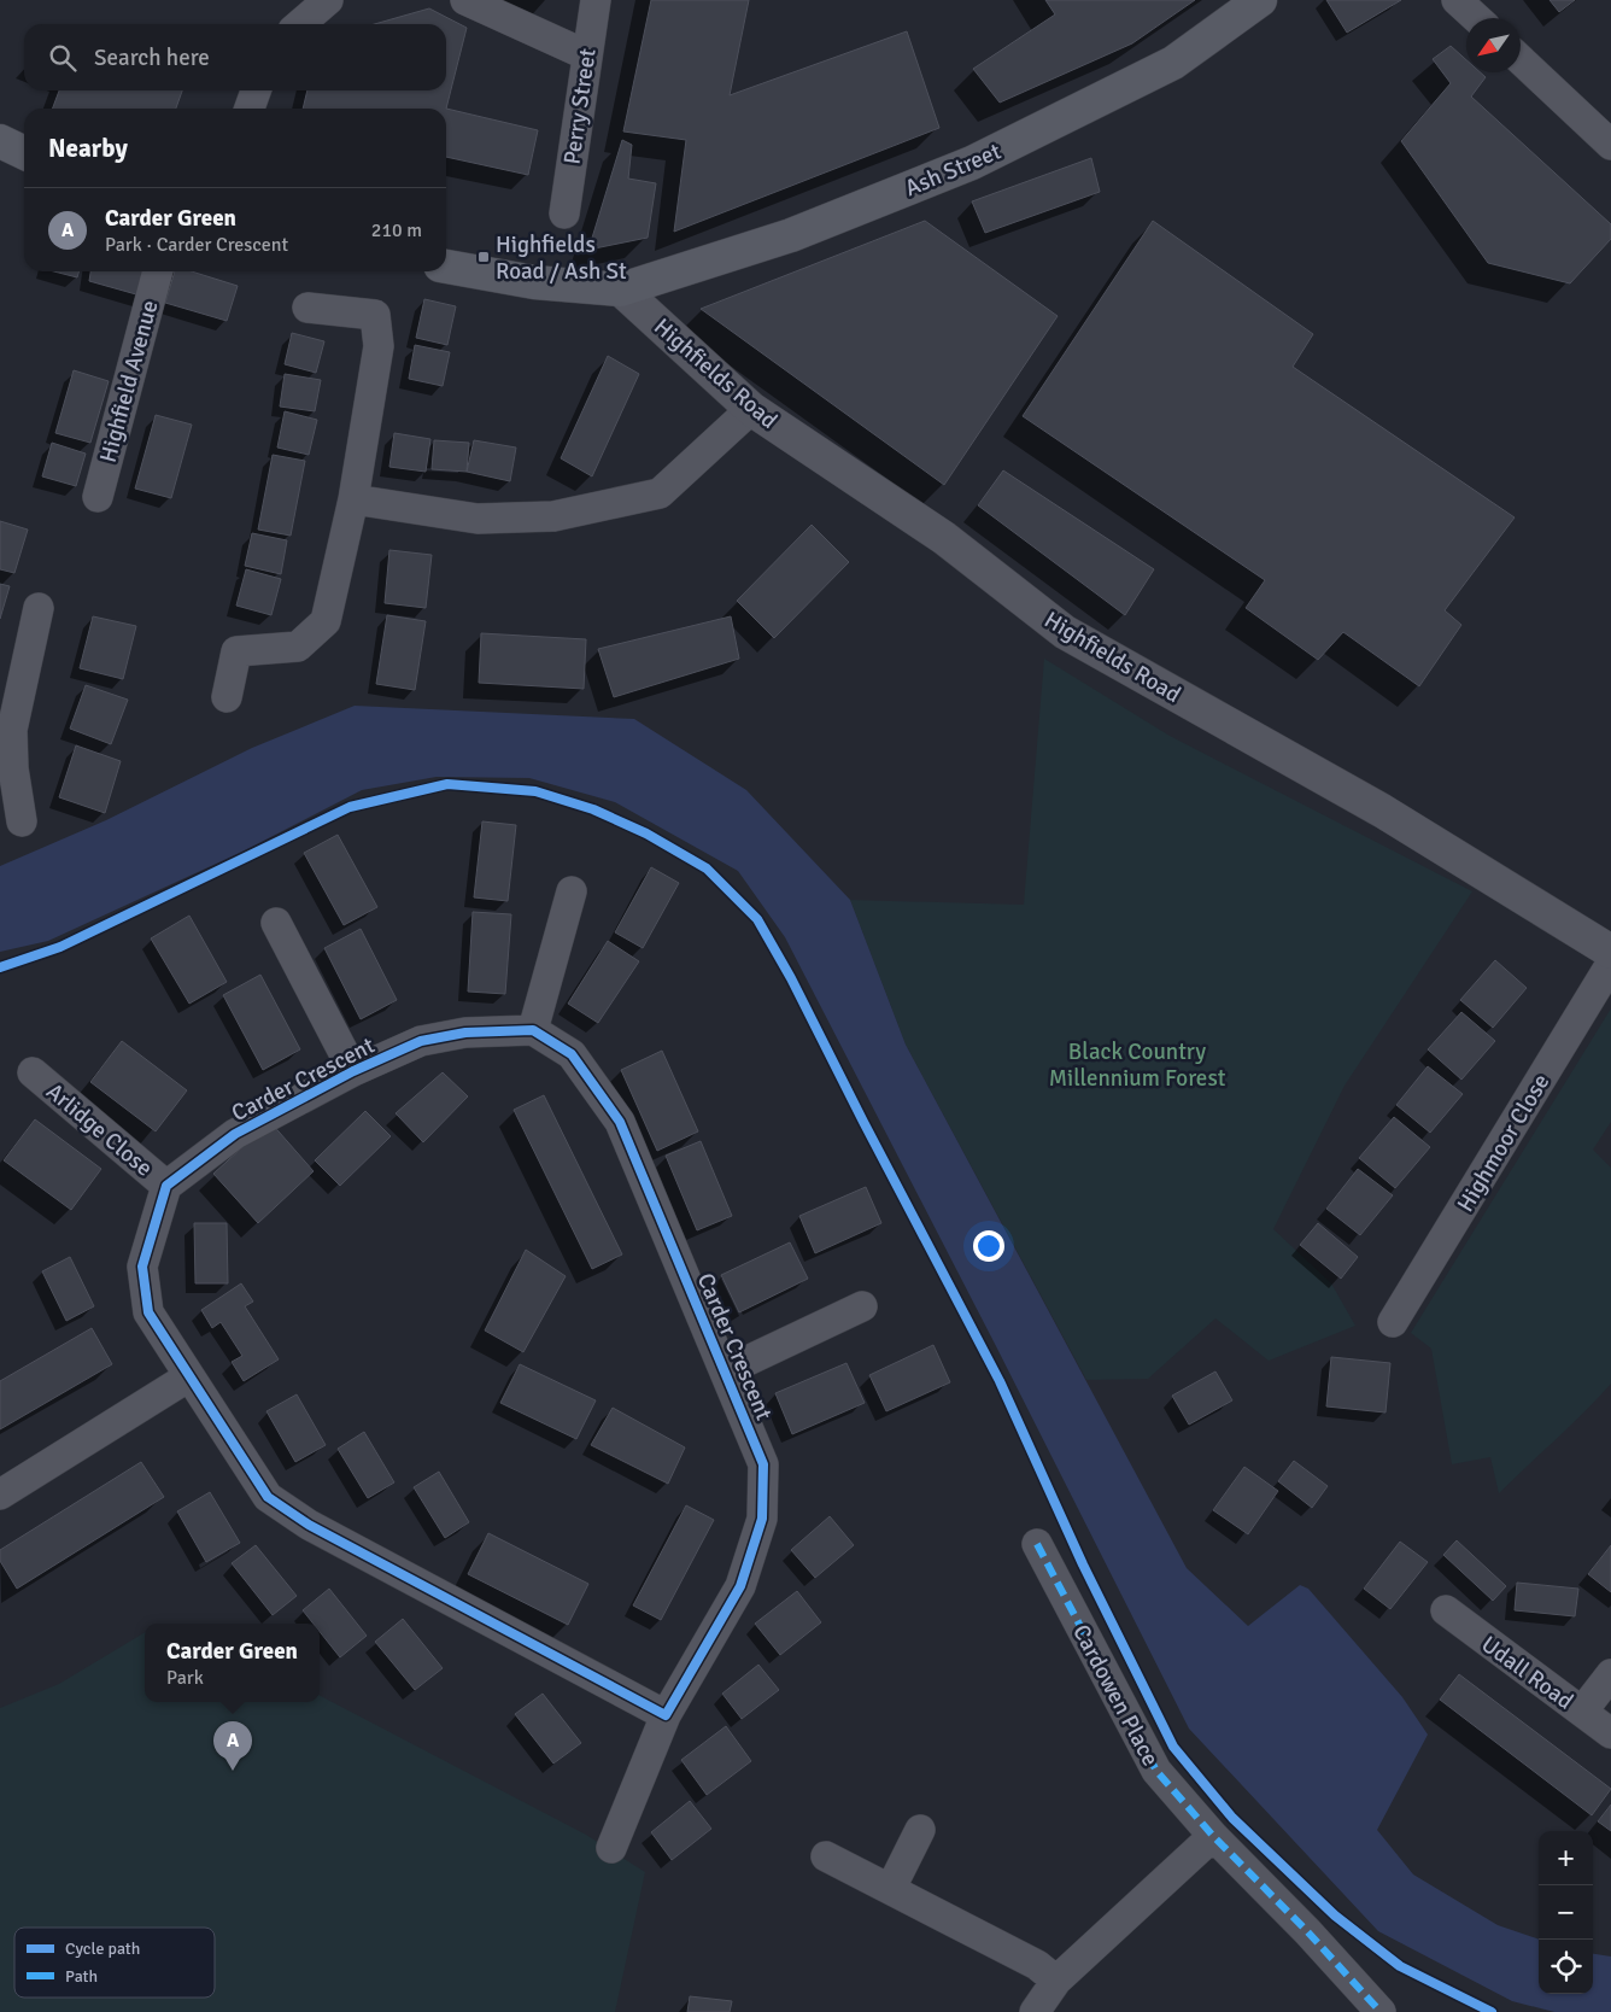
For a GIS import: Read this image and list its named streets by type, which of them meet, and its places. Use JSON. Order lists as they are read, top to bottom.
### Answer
{
  "streets": {
    "main road": ["Ash Street"],
    "street": [
      "Perry Street",
      "Highfields Road",
      "Highfield Avenue",
      "Carder Crescent",
      "Arlidge Close",
      "Highmoor Close",
      "Udall Road",
      "Cardowen Place"
    ]
  },
  "crossings": [
    ["Ash Street", "Highfields Road"],
    ["Carder Crescent", "Arlidge Close"]
  ],
  "parks": ["Black Country Millennium Forest"],
  "places": {
    "transit": ["Highfields Road / Ash St"]
  },
  "legend": ["Cycle path", "Path"],
  "north": "bottom left",
  "page": {
    "search": "Search here",
    "heading": "Nearby",
    "list": [
      {
        "mark": "A",
        "name": "Carder Green",
        "note": "Park · Carder Crescent",
        "value": "210 m"
      }
    ],
    "popup": ["Carder Green", "Park"],
    "pins": "A",
    "map_buttons": ["+", "−"]
  }
}
